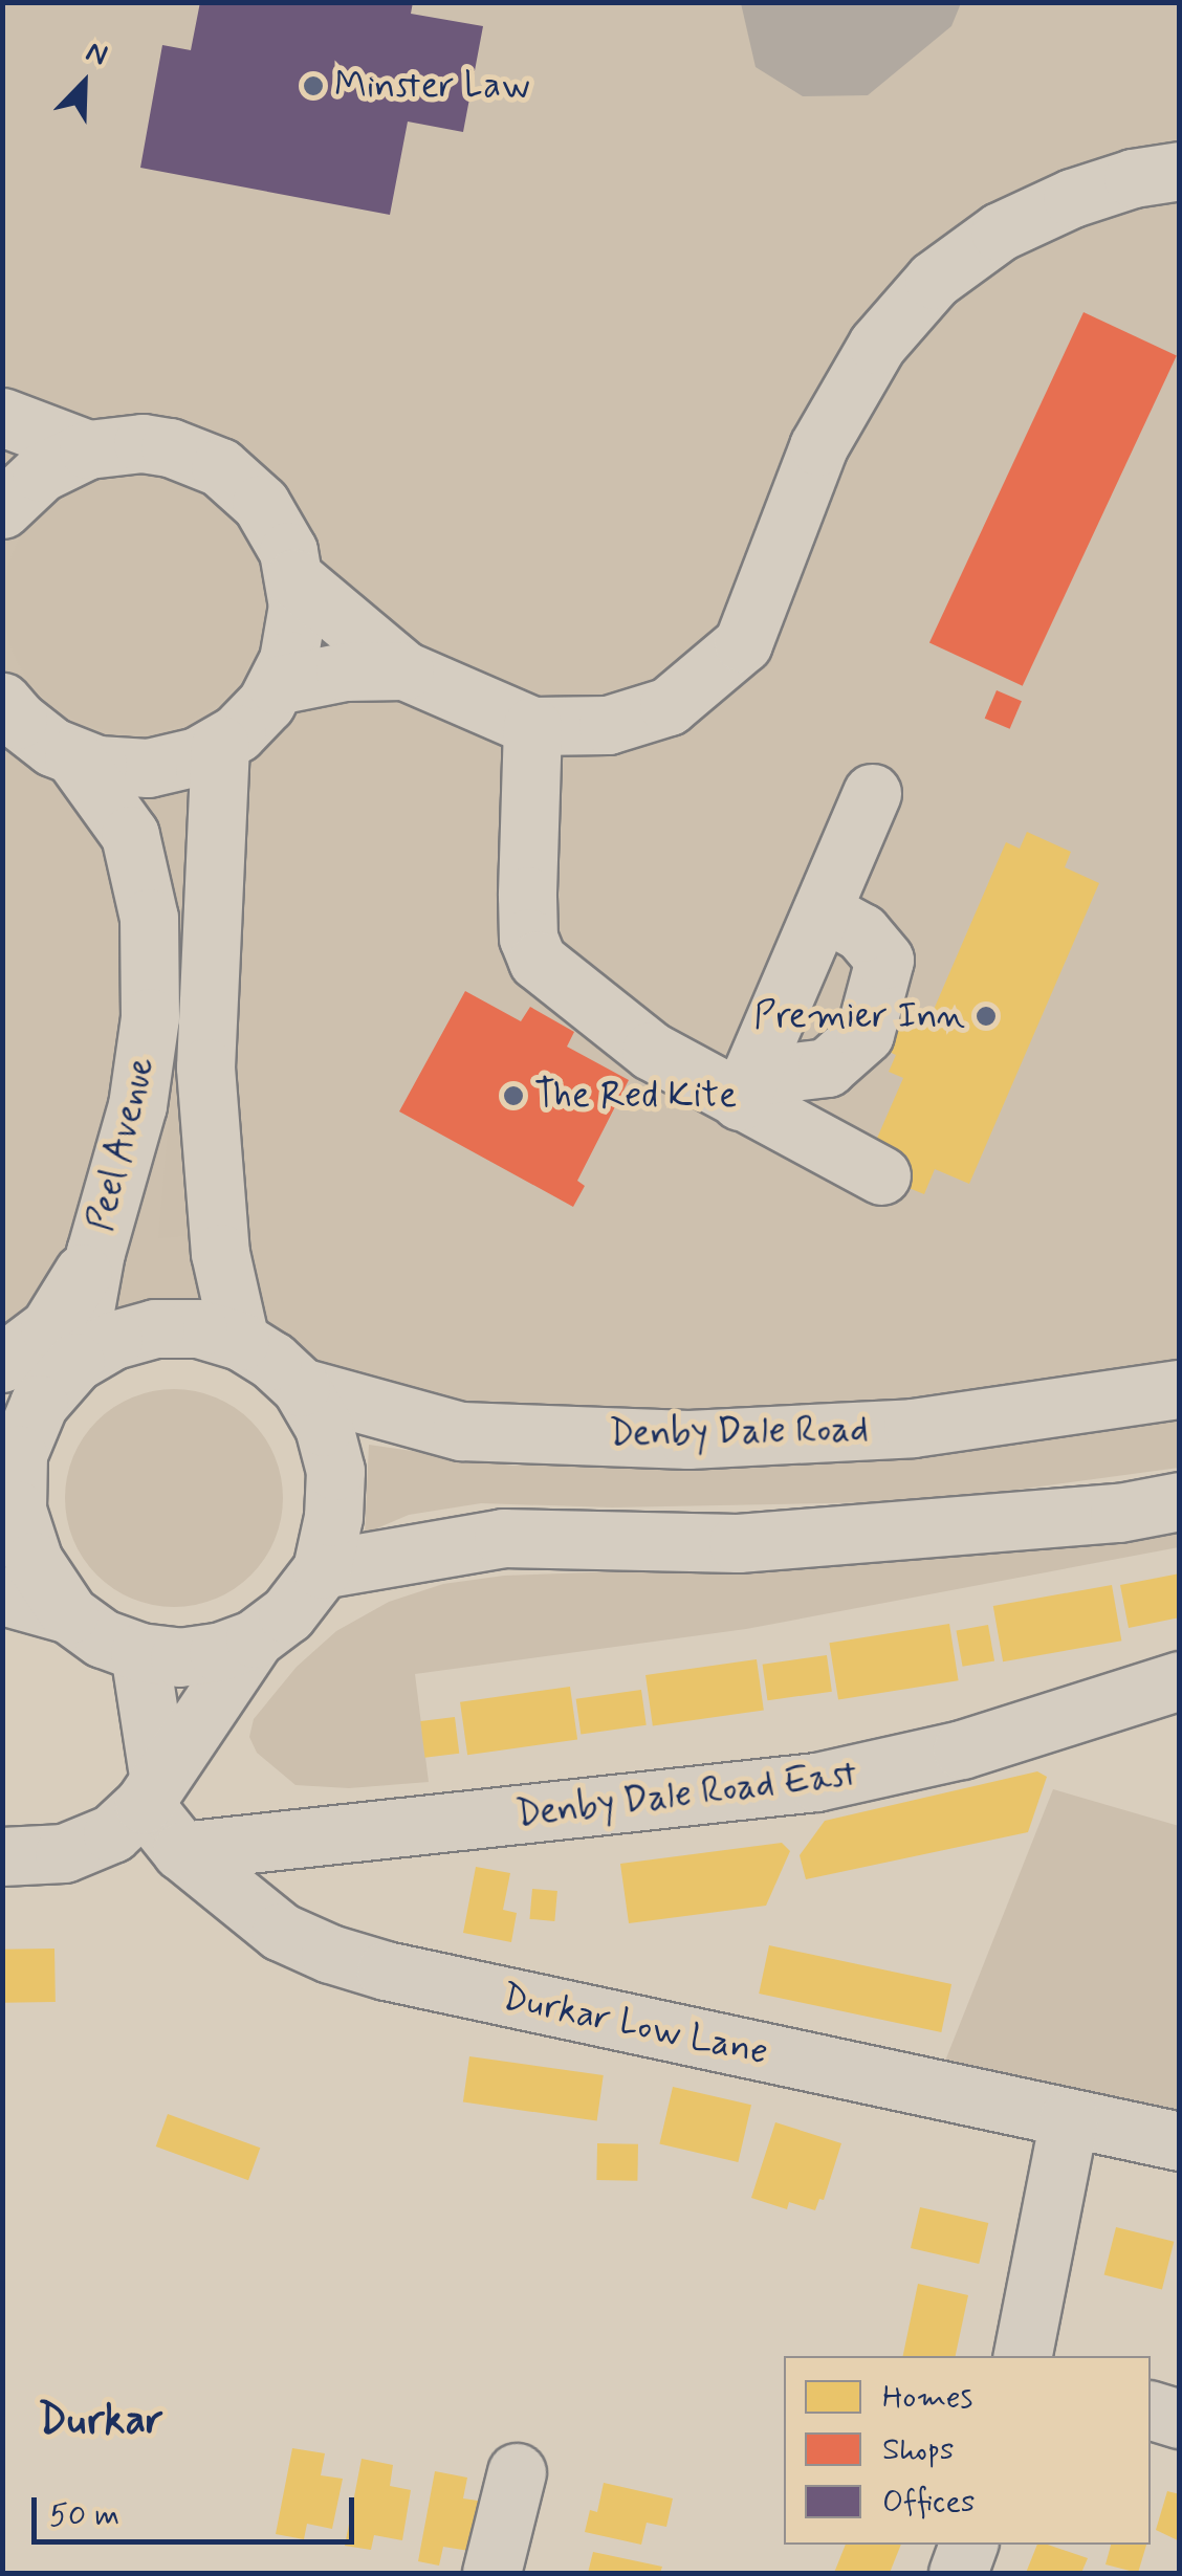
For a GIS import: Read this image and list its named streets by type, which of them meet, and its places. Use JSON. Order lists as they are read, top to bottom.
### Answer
{
  "streets": {
    "street": [
      "Peel Avenue",
      "Denby Dale Road",
      "Denby Dale Road East",
      "Durkar Low Lane"
    ]
  },
  "crossings": [
    ["Peel Avenue", "Denby Dale Road"],
    ["Denby Dale Road East", "Durkar Low Lane"]
  ],
  "districts": ["Durkar"],
  "places": ["Minster Law", "Premier Inn", "The Red Kite"],
  "legend": ["Homes", "Shops", "Offices"],
  "scale_bar": "50 m",
  "north": "top right"
}
